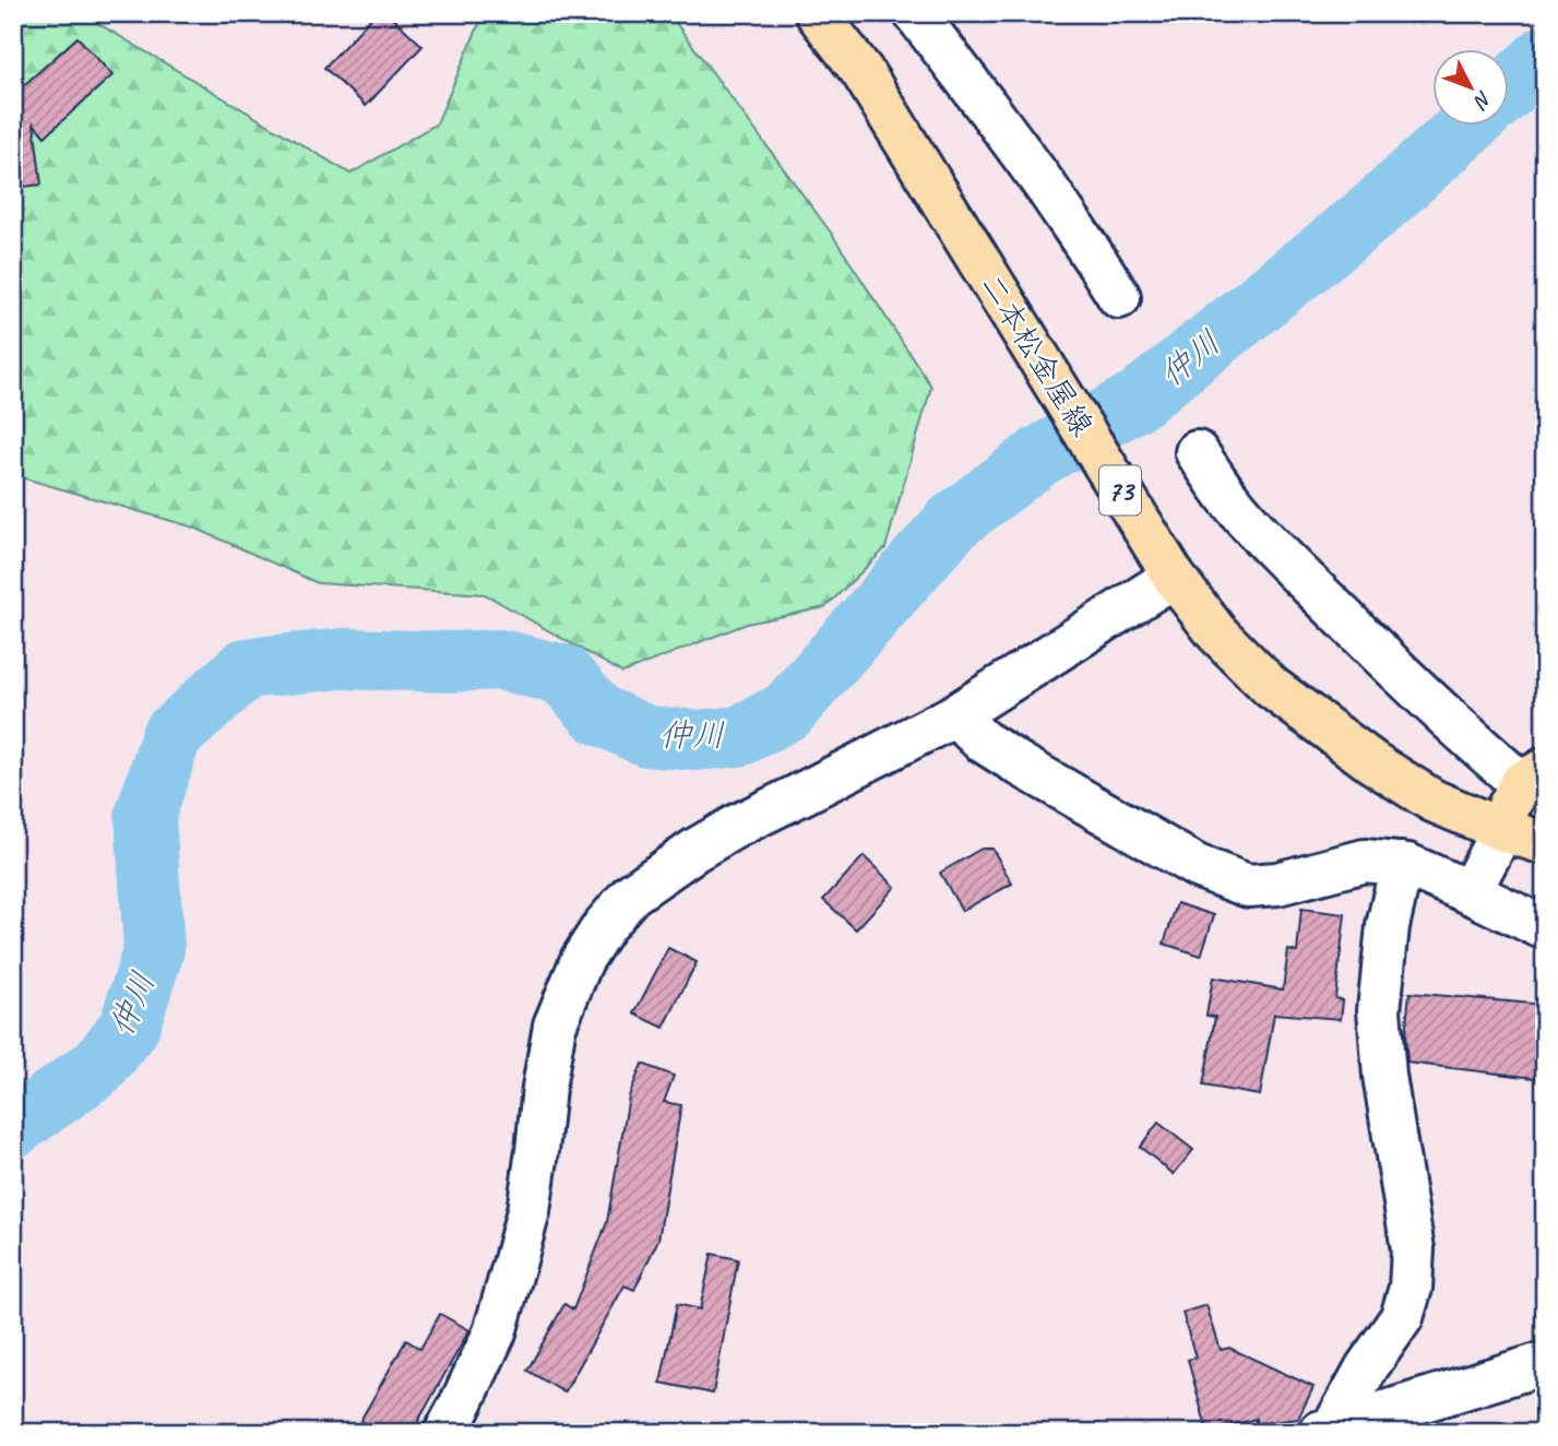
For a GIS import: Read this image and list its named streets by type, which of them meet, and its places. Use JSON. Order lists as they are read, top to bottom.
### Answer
{
  "streets": {
    "main road": ["二本松金屋線", "73"]
  },
  "water": ["仲川"],
  "north": "bottom right"
}
